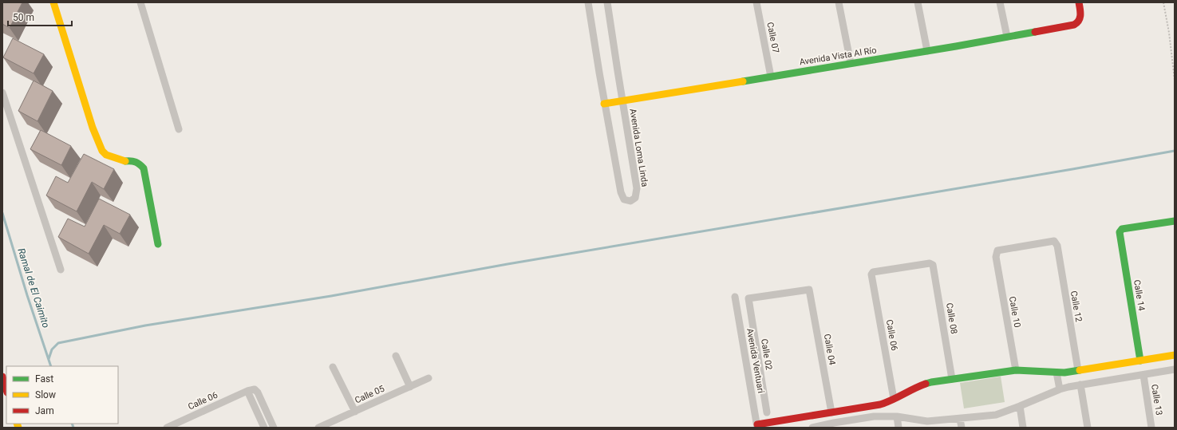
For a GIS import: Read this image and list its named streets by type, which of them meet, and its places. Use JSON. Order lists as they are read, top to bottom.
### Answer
{
  "streets": {
    "street": [
      "Calle 07",
      "Avenida Vista Al Río",
      "Avenida Loma Linda",
      "Calle 14",
      "Calle 12",
      "Calle 10",
      "Calle 08",
      "Calle 06",
      "Calle 04",
      "Calle 02",
      "Avenida Ventuari",
      "Calle 05",
      "Calle 13"
    ]
  },
  "crossings": [
    ["Calle 07", "Avenida Vista Al Río"],
    ["Avenida Vista Al Río", "Avenida Loma Linda"],
    ["Calle 12", "Calle 10"],
    ["Calle 08", "Calle 06"],
    ["Calle 04", "Calle 02"]
  ],
  "water": ["Ramal de El Caimito"],
  "legend": ["Fast", "Slow", "Jam"],
  "scale_bar": "50 m"
}
